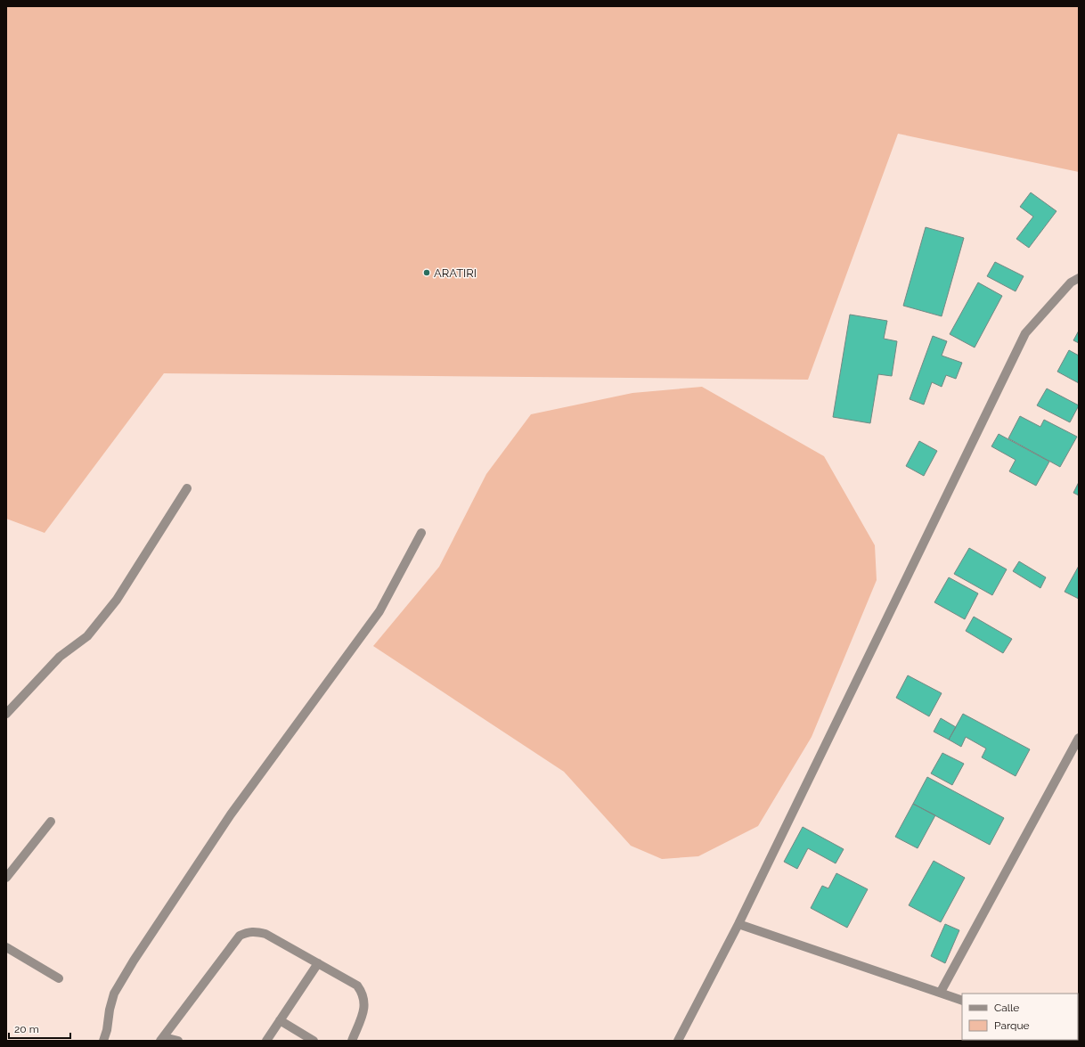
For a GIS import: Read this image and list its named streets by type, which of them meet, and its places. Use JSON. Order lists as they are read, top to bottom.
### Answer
{
  "places": ["ARATIRI"],
  "legend": ["Calle", "Parque"],
  "scale_bar": "20 m"
}
